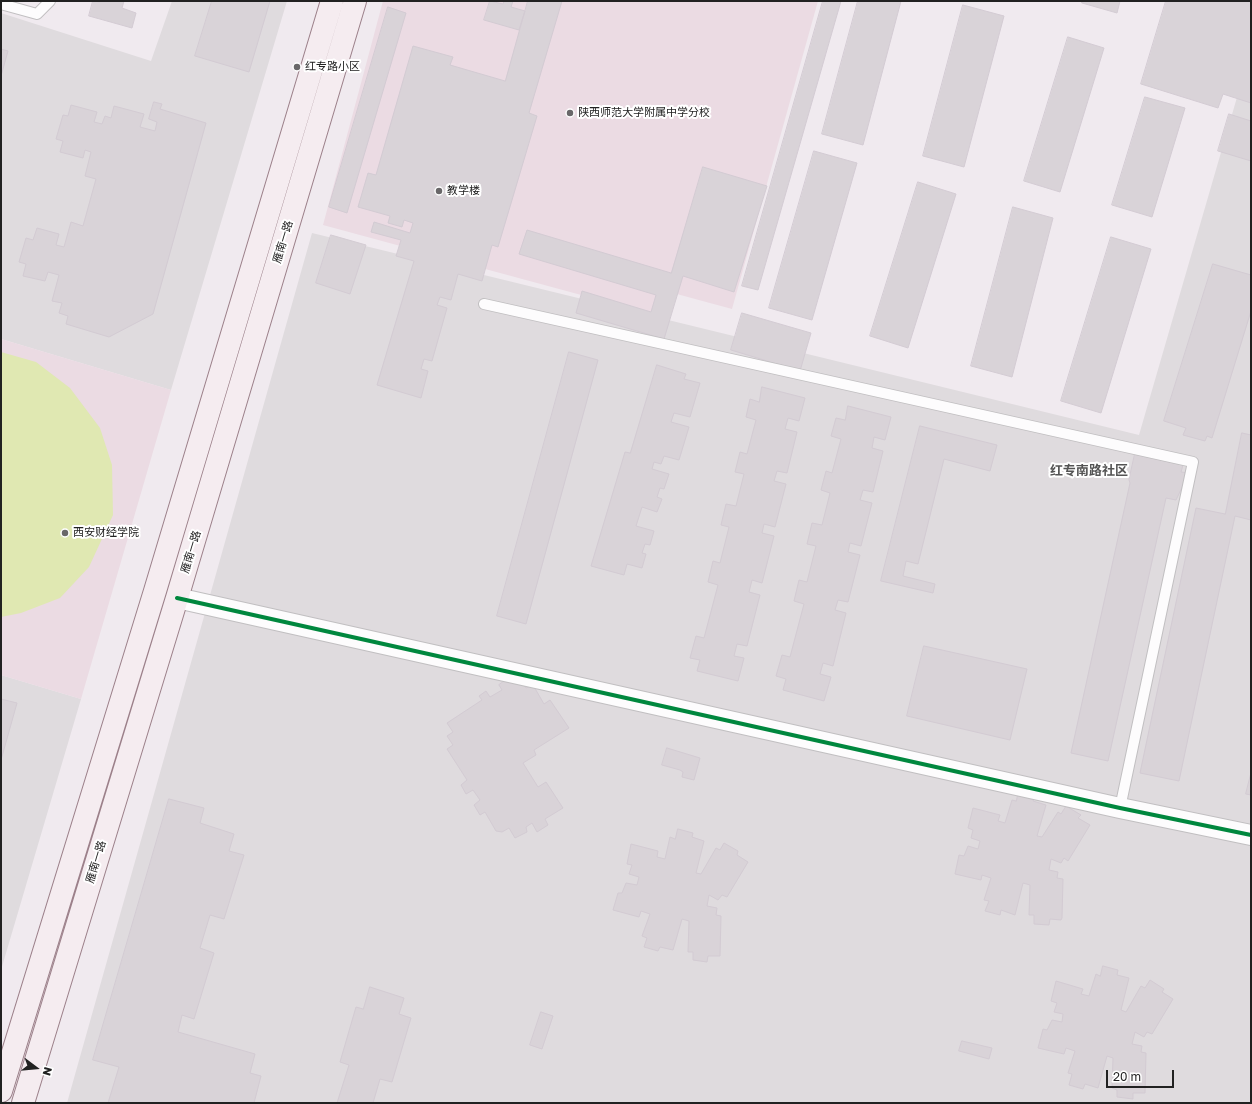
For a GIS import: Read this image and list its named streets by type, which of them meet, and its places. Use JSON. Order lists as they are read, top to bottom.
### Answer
{
  "streets": {
    "main road": ["雁南一路"]
  },
  "districts": ["红专南路社区"],
  "places": [
    "红专路小区",
    "陕西师范大学附属中学分校",
    "教学楼",
    "西安财经学院"
  ],
  "scale_bar": "20 m",
  "north": "right"
}
